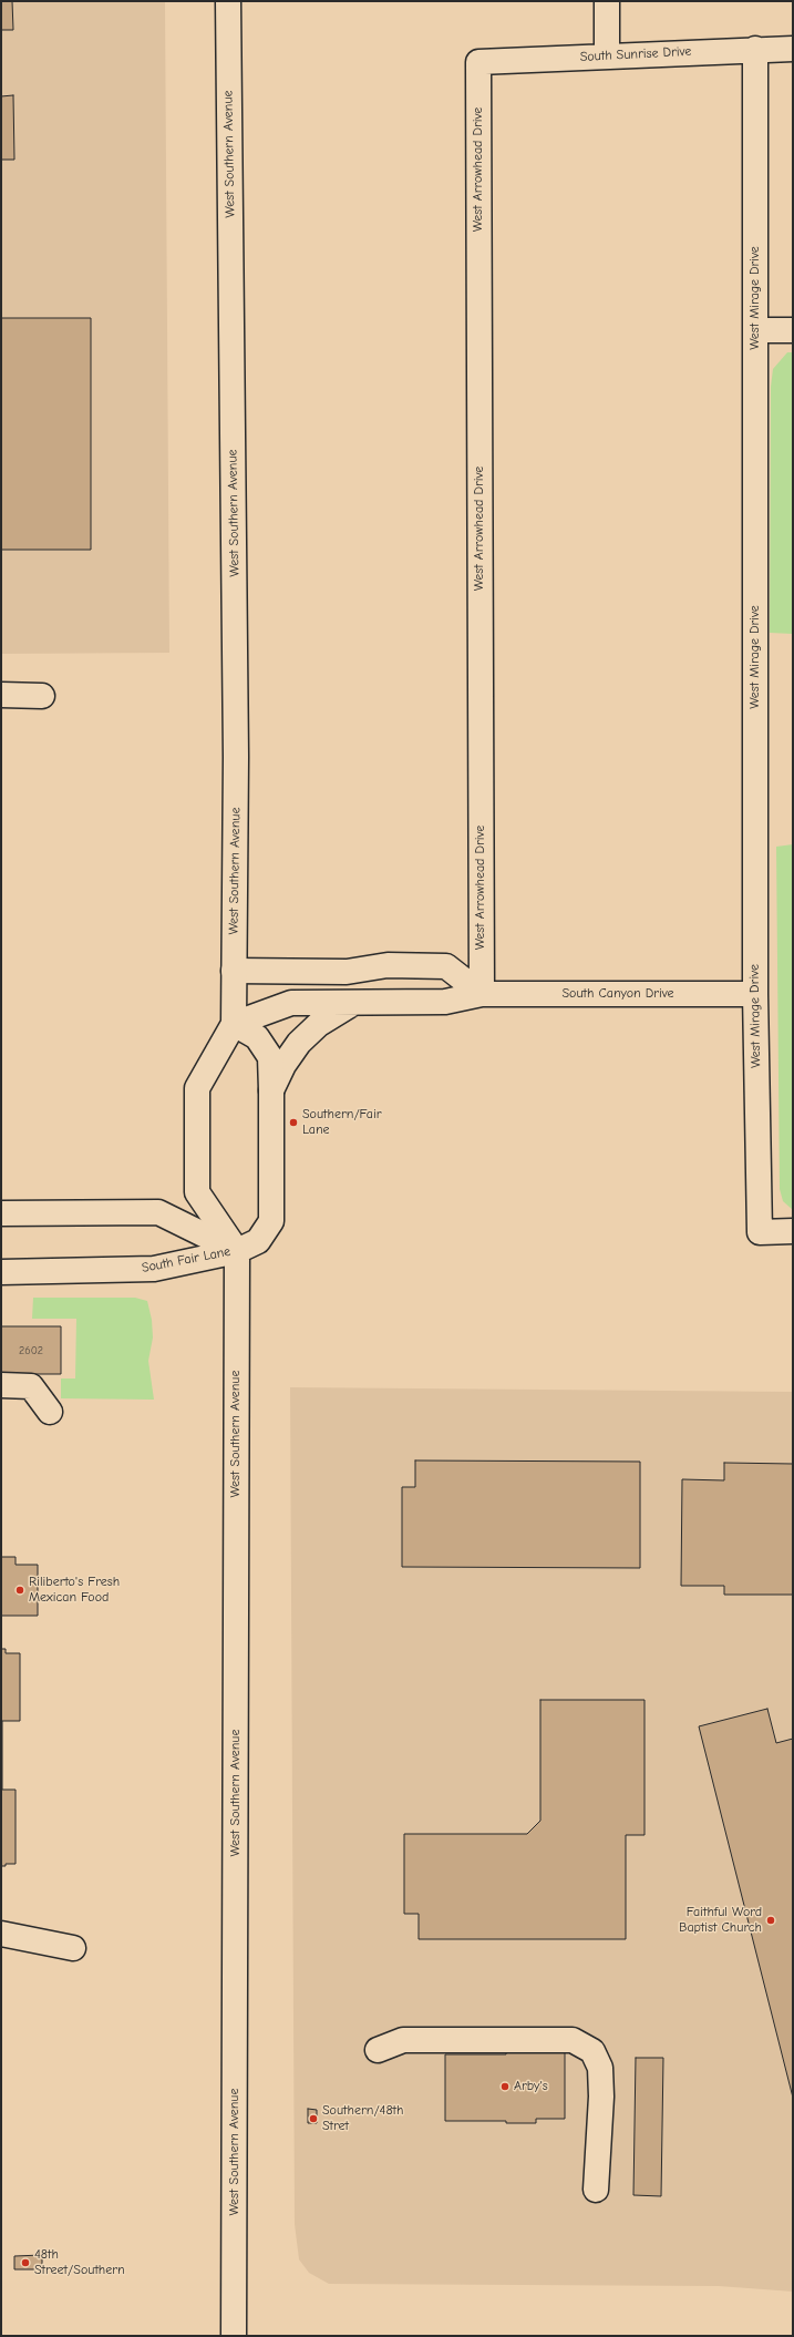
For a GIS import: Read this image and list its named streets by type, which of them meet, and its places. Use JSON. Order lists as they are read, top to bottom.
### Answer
{
  "streets": {
    "street": [
      "South Sunrise Drive",
      "West Southern Avenue",
      "West Arrowhead Drive",
      "West Mirage Drive",
      "South Canyon Drive",
      "South Fair Lane"
    ]
  },
  "crossings": [
    ["South Sunrise Drive", "West Arrowhead Drive"],
    ["South Sunrise Drive", "West Mirage Drive"],
    ["West Southern Avenue", "South Canyon Drive"],
    ["West Southern Avenue", "South Fair Lane"],
    ["West Arrowhead Drive", "South Canyon Drive"],
    ["West Mirage Drive", "South Canyon Drive"]
  ],
  "places": [
    "Southern/Fair Lane",
    "Riliberto's Fresh Mexican Food",
    "Faithful Word Baptist Church",
    "Arby's",
    "Southern/48th Stret",
    "48th Street/Southern"
  ],
  "house_numbers": ["2602"]
}
